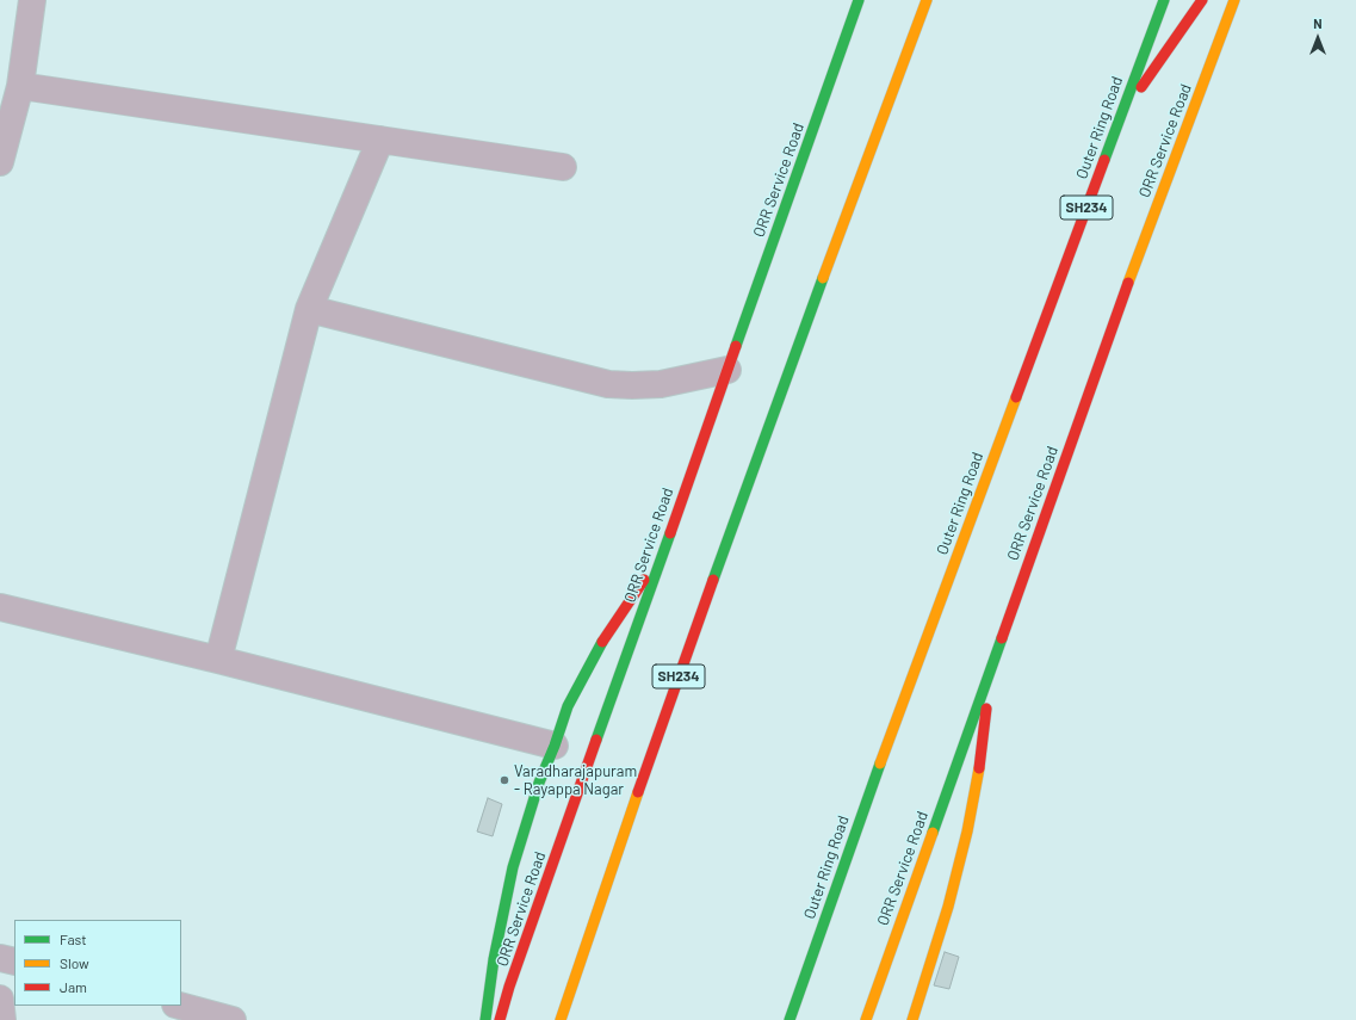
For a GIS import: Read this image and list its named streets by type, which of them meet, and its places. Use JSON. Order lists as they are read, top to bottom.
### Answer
{
  "streets": {
    "main road": ["Outer Ring Road", "ORR Service Road", "SH234"]
  },
  "places": ["Varadharajapuram - Rayappa Nagar"],
  "legend": ["Fast", "Slow", "Jam"],
  "north": "top"
}
